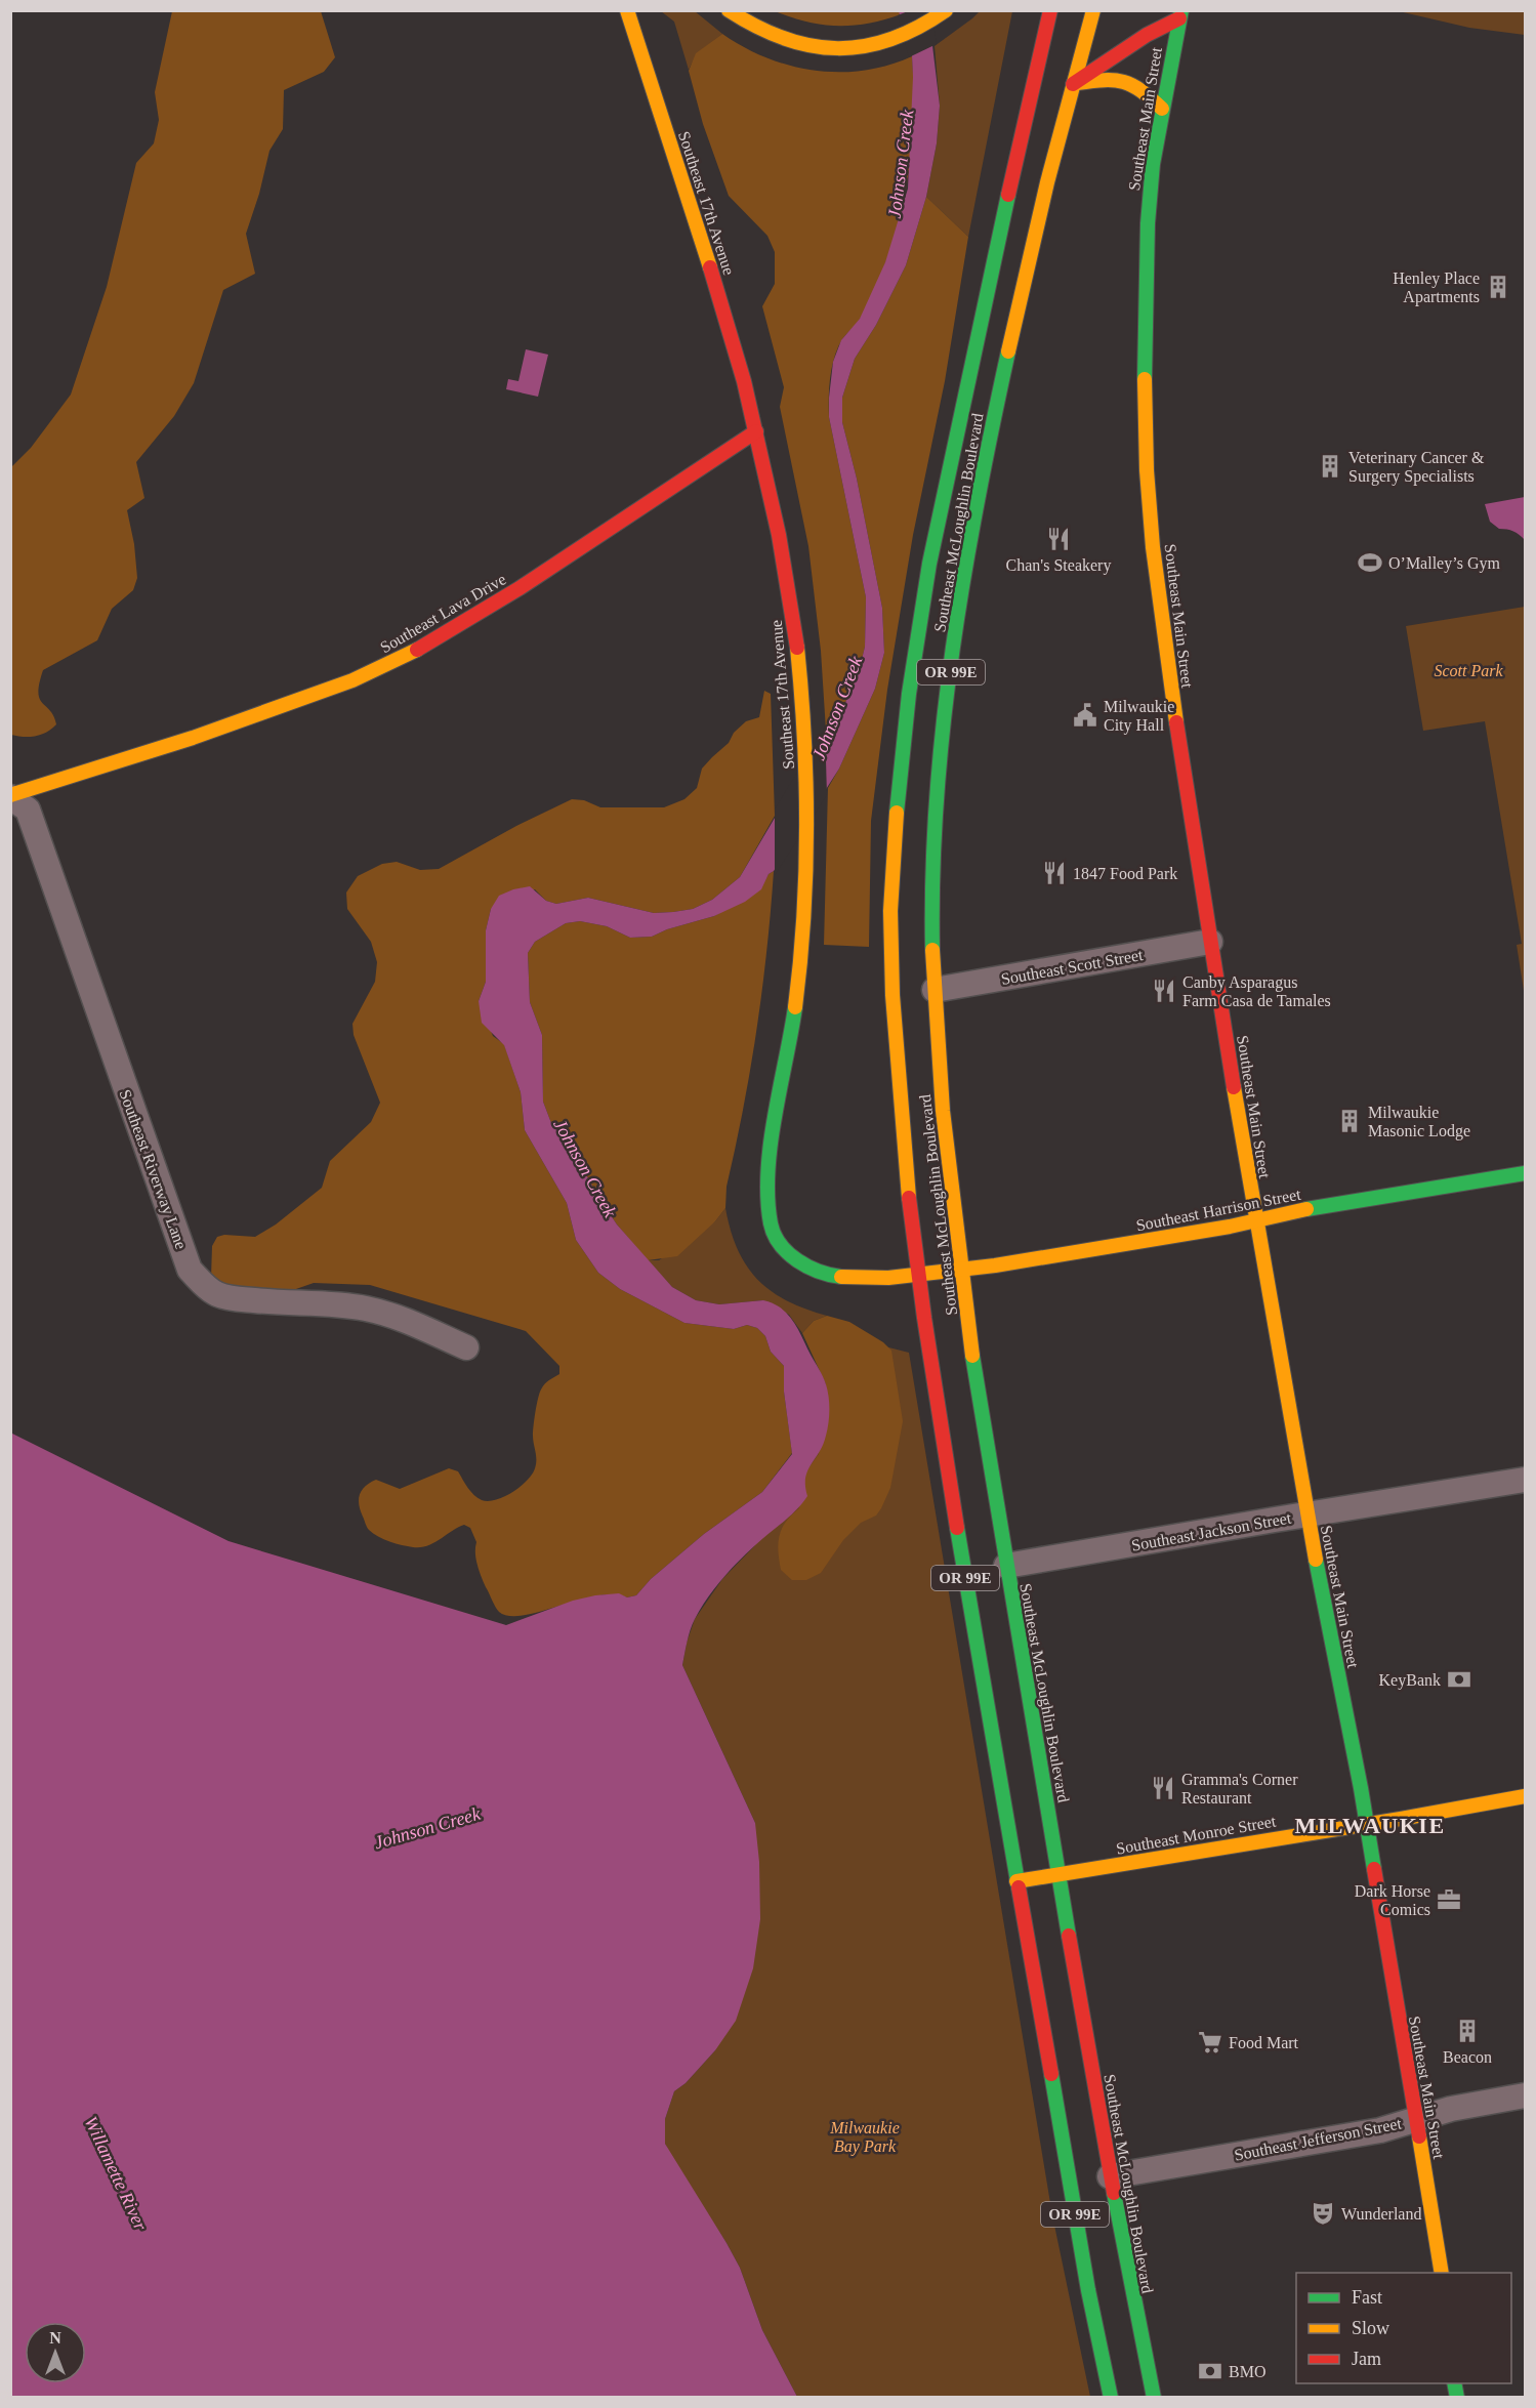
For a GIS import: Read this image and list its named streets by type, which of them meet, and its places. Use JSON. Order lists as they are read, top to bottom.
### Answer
{
  "streets": {
    "main road": [
      "Southeast Main Street",
      "Southeast 17th Avenue",
      "Southeast McLoughlin Boulevard",
      "Southeast Lava Drive",
      "OR 99E",
      "Southeast Harrison Street",
      "Southeast Monroe Street"
    ],
    "street": [
      "Southeast Scott Street",
      "Southeast Riverway Lane",
      "Southeast Jackson Street",
      "Southeast Jefferson Street"
    ]
  },
  "crossings": [
    ["Southeast Main Street", "Southeast Scott Street"],
    ["Southeast Main Street", "Southeast Harrison Street"],
    ["Southeast Main Street", "Southeast Jackson Street"],
    ["Southeast Main Street", "Southeast Monroe Street"],
    ["Southeast Main Street", "Southeast Jefferson Street"],
    ["Southeast 17th Avenue", "Southeast McLoughlin Boulevard"],
    ["Southeast 17th Avenue", "Southeast Lava Drive"],
    ["Southeast 17th Avenue", "Southeast Harrison Street"],
    ["Southeast McLoughlin Boulevard", "Southeast Scott Street"],
    ["Southeast McLoughlin Boulevard", "Southeast Harrison Street"],
    ["Southeast McLoughlin Boulevard", "Southeast Jackson Street"],
    ["Southeast McLoughlin Boulevard", "Southeast Monroe Street"],
    ["Southeast McLoughlin Boulevard", "Southeast Jefferson Street"],
    ["Southeast Lava Drive", "Southeast Riverway Lane"]
  ],
  "districts": ["MILWAUKIE"],
  "water": ["Johnson Creek", "Willamette River"],
  "parks": ["Scott Park", "Milwaukie Bay Park"],
  "places": {
    "building": [
      "Henley Place Apartments",
      "Veterinary Cancer & Surgery Specialists",
      "Milwaukie Masonic Lodge",
      "Beacon"
    ],
    "restaurant": [
      "Chan's Steakery",
      "1847 Food Park",
      "Canby Asparagus Farm Casa de Tamales",
      "Gramma's Corner Restaurant"
    ],
    "sports": ["O’Malley’s Gym"],
    "public building": ["Milwaukie City Hall"],
    "bank": ["KeyBank", "BMO"],
    "office": ["Dark Horse Comics"],
    "supermarket": ["Food Mart"],
    "theatre": ["Wunderland"]
  },
  "legend": ["Fast", "Slow", "Jam"],
  "north": "top"
}
